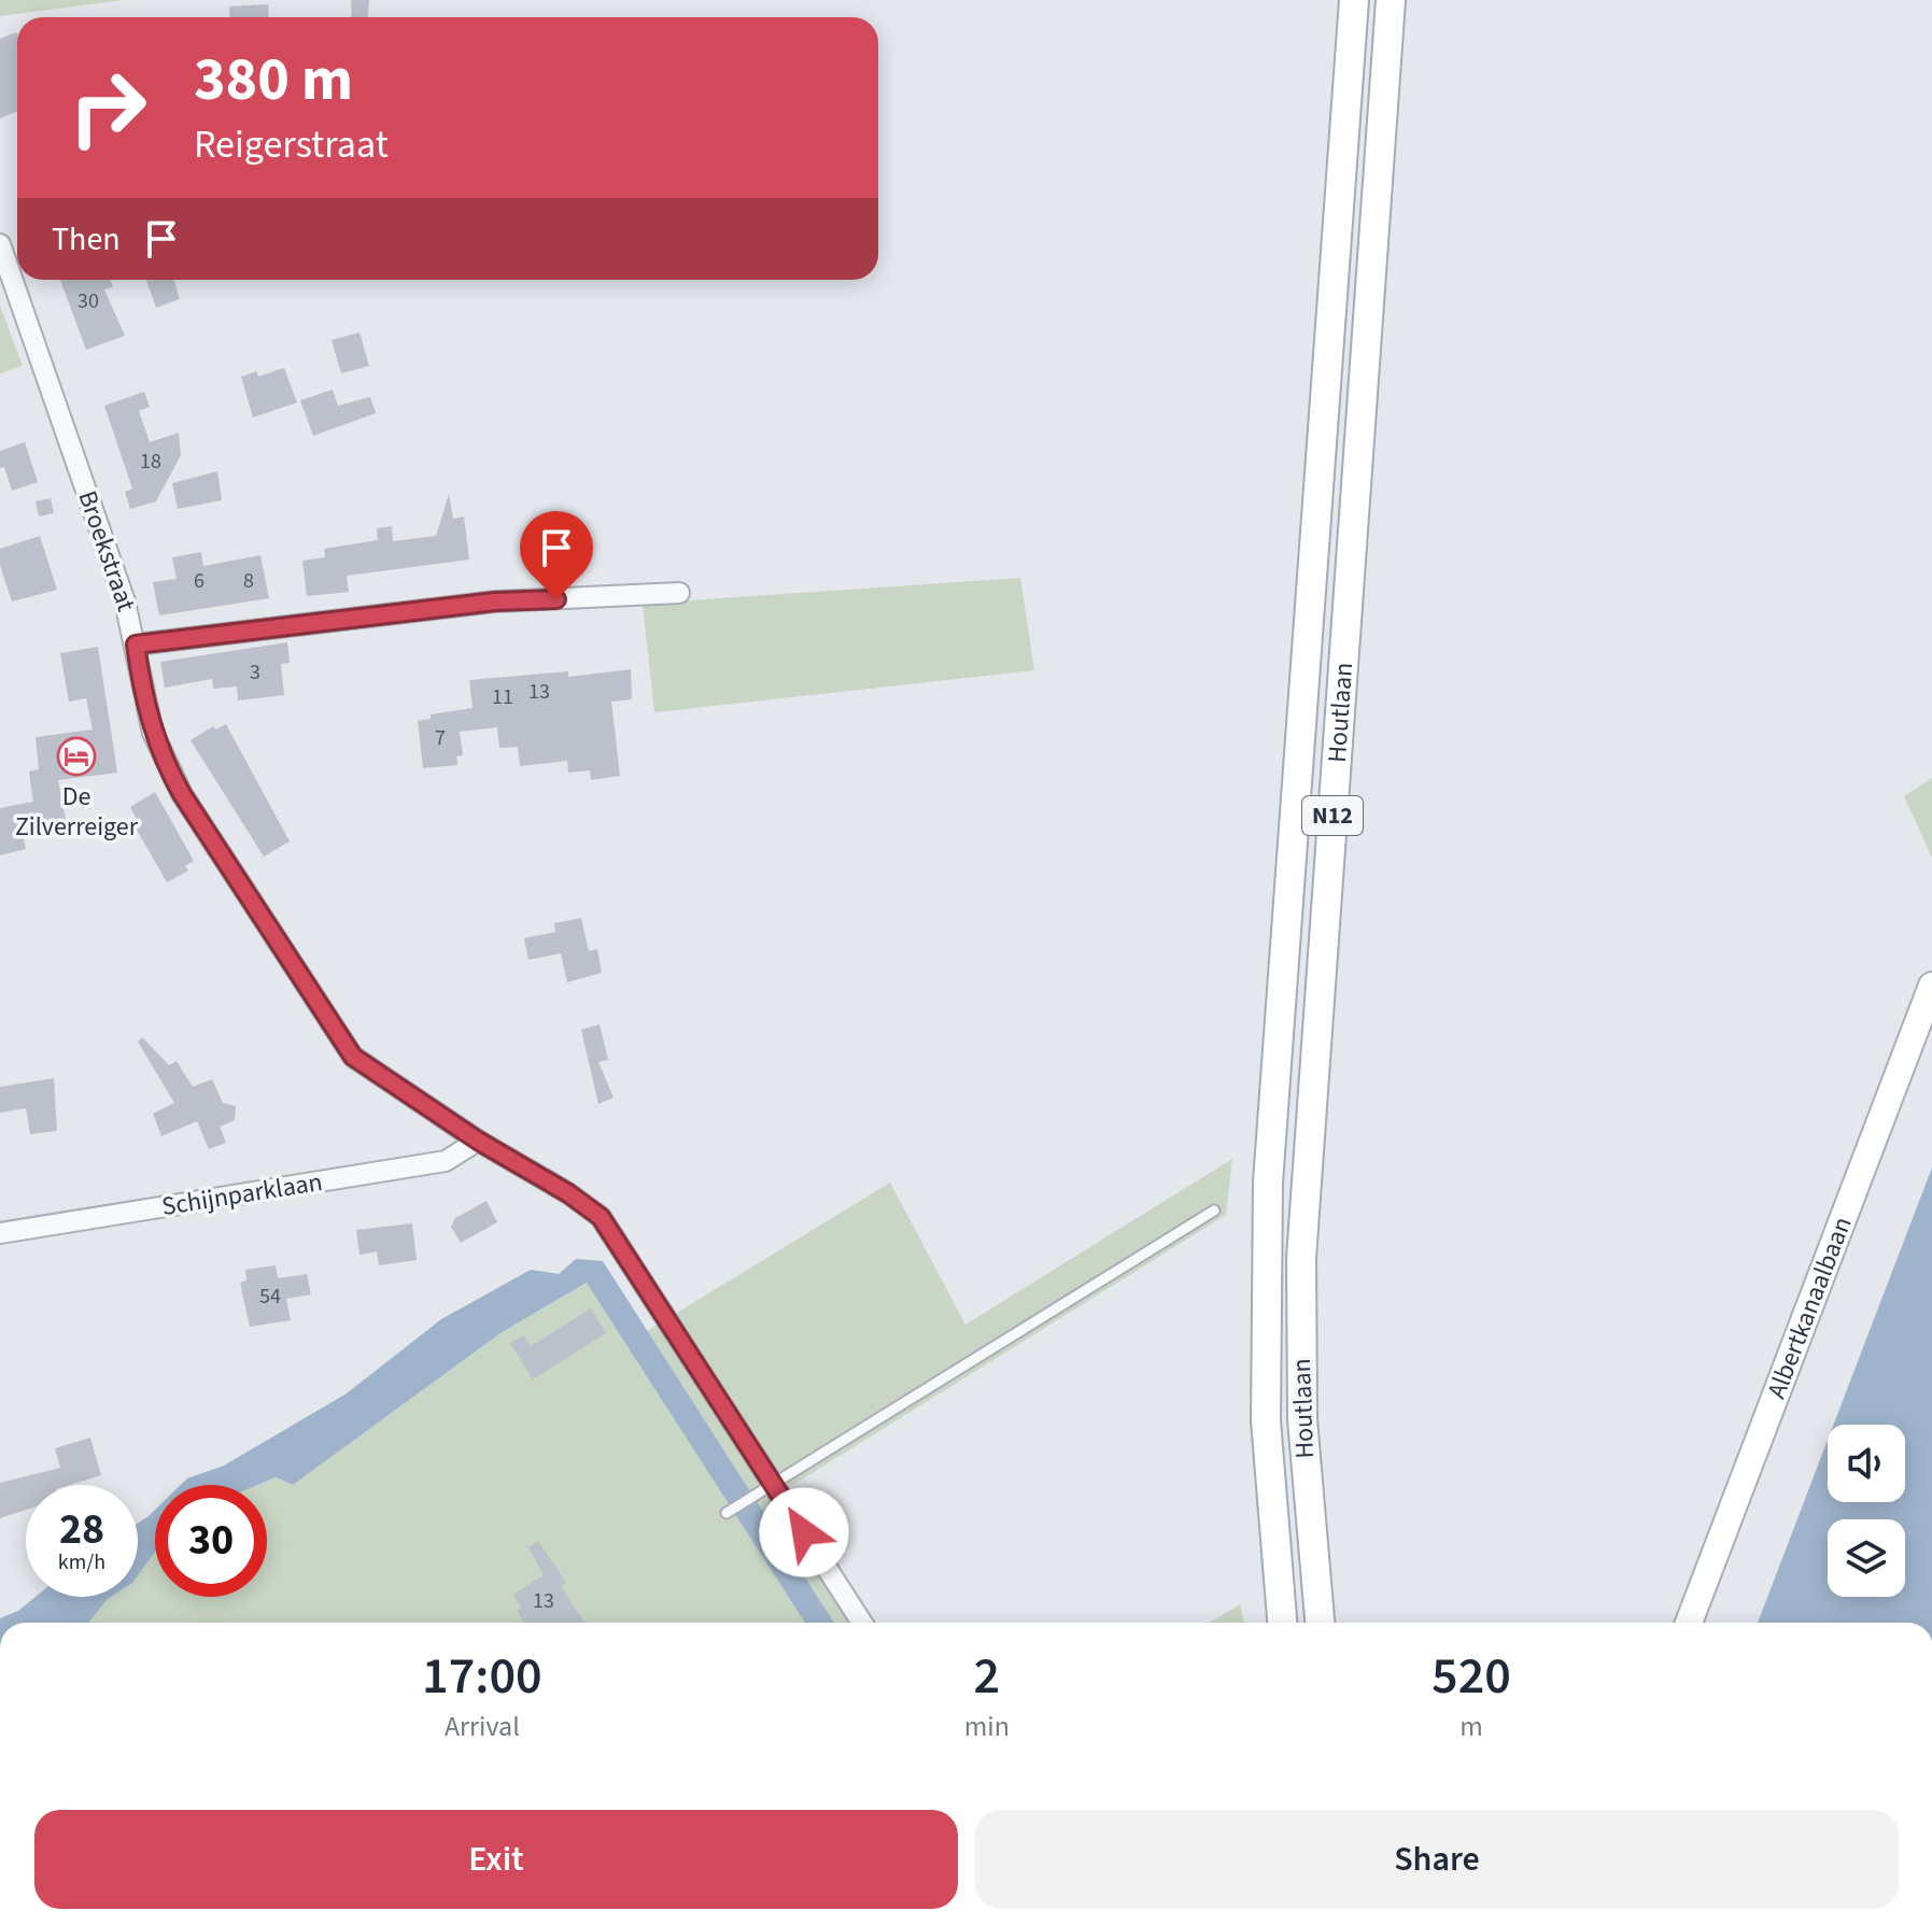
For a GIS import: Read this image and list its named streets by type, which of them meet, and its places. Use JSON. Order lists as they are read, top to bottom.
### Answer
{
  "streets": {
    "main road": ["Houtlaan", "N12"],
    "street": ["Broekstraat", "Schijnparklaan", "Albertkanaalbaan"]
  },
  "crossings": [
    ["Broekstraat", "Schijnparklaan"]
  ],
  "places": {
    "hotel": ["De Zilverreiger"]
  },
  "house_numbers": [
    "30",
    "18",
    "6",
    "8",
    "3",
    "13",
    "11",
    "7",
    "54",
    "13"
  ],
  "page": {
    "turn": ["380 m", "Reigerstraat"],
    "then": "Then",
    "speed": "28 km/h",
    "limit": "30",
    "eta": [
      "17:00",
      "Arrival",
      "2",
      "min",
      "520",
      "m"
    ],
    "buttons": ["Exit", "Share"]
  }
}
